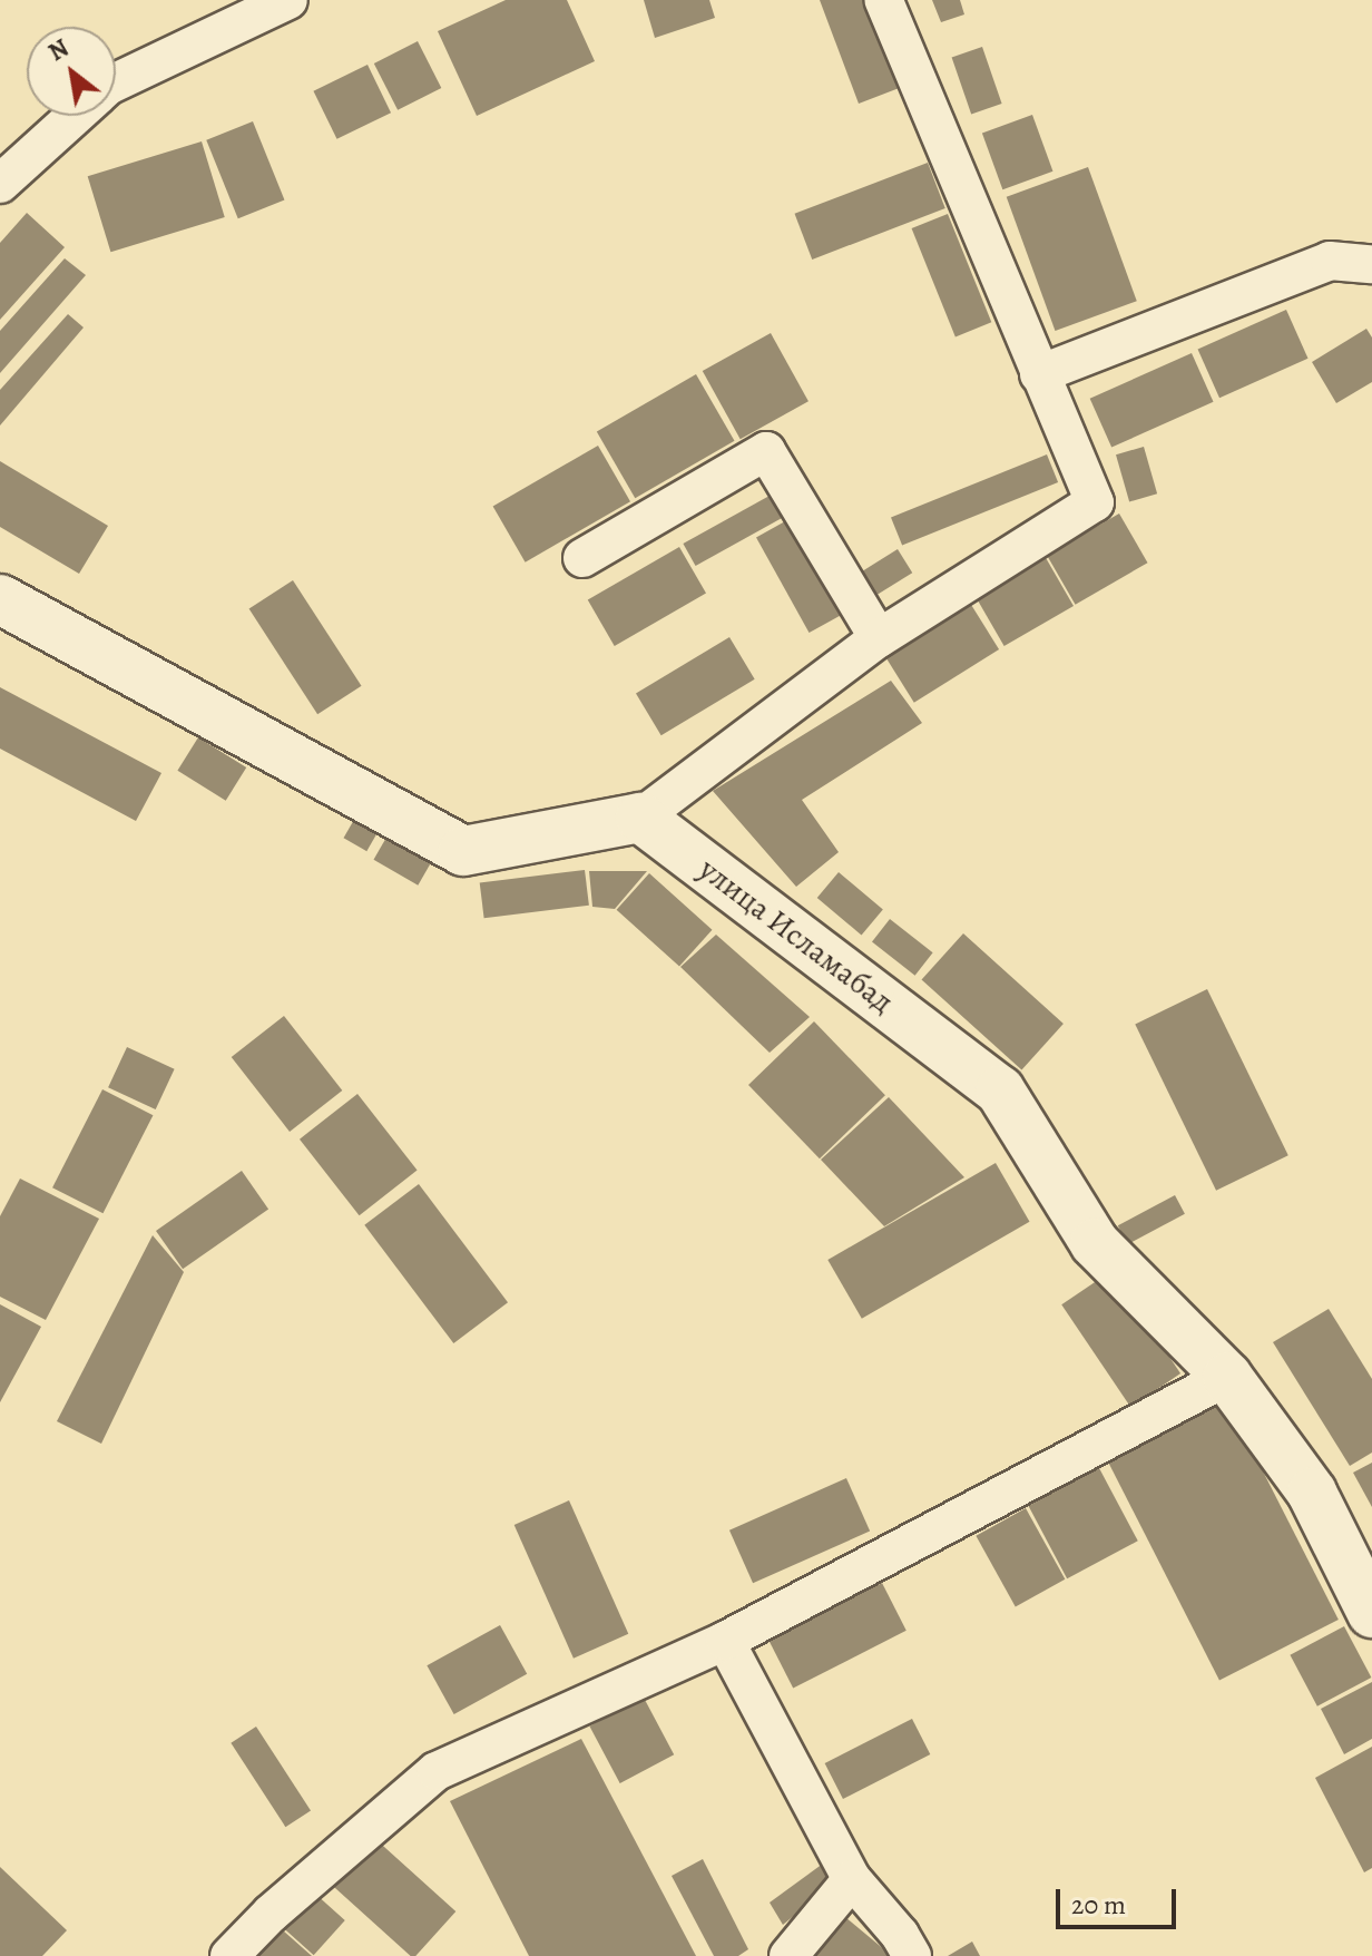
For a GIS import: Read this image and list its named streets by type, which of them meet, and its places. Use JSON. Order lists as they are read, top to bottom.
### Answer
{
  "streets": {
    "street": ["улица Исламабад"]
  },
  "scale_bar": "20 m",
  "north": "top left"
}
